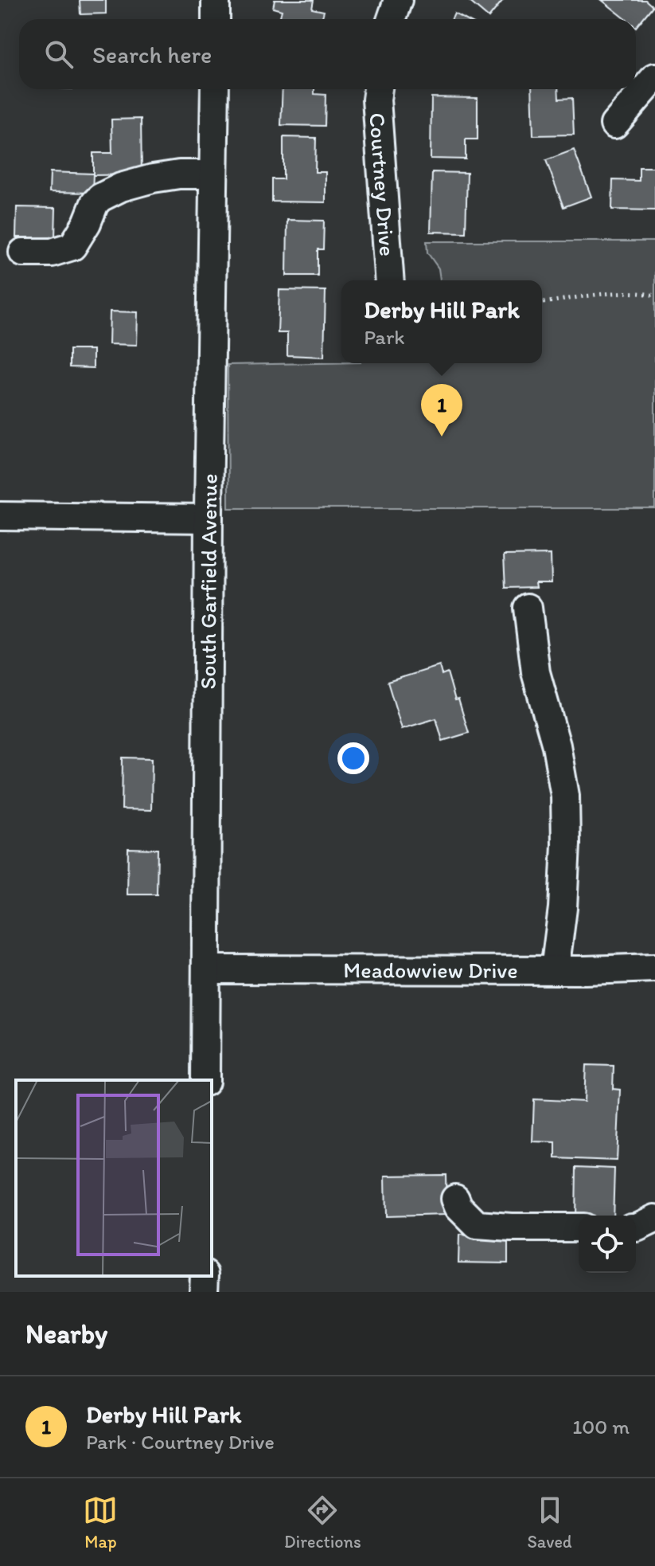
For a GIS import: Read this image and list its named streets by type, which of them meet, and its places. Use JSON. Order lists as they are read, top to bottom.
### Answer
{
  "streets": {
    "street": ["Courtney Drive", "South Garfield Avenue", "Meadowview Drive"]
  },
  "crossings": [
    ["South Garfield Avenue", "Meadowview Drive"]
  ],
  "page": {
    "search": "Search here",
    "popup": ["Derby Hill Park", "Park"],
    "pins": "1",
    "heading": "Nearby",
    "list": [
      {
        "mark": "1",
        "name": "Derby Hill Park",
        "note": "Park · Courtney Drive",
        "value": "100 m"
      }
    ],
    "nav": ["Map", "Directions", "Saved"]
  }
}
